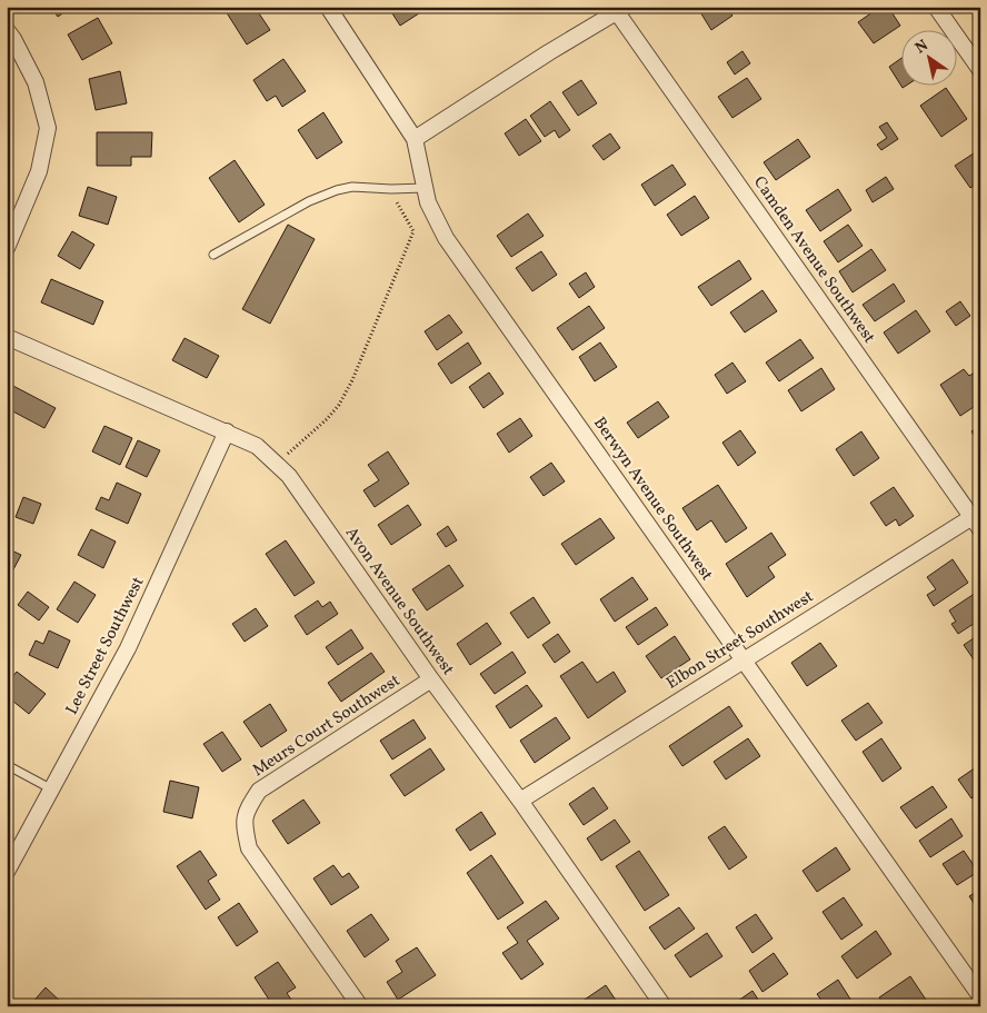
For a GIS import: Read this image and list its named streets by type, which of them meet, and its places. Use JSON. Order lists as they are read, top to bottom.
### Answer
{
  "streets": {
    "street": [
      "Camden Avenue Southwest",
      "Berwyn Avenue Southwest",
      "Avon Avenue Southwest",
      "Elbon Street Southwest",
      "Lee Street Southwest",
      "Meurs Court Southwest"
    ]
  },
  "crossings": [
    ["Camden Avenue Southwest", "Elbon Street Southwest"],
    ["Berwyn Avenue Southwest", "Elbon Street Southwest"],
    ["Avon Avenue Southwest", "Elbon Street Southwest"],
    ["Avon Avenue Southwest", "Lee Street Southwest"],
    ["Avon Avenue Southwest", "Meurs Court Southwest"]
  ],
  "north": "top left"
}
